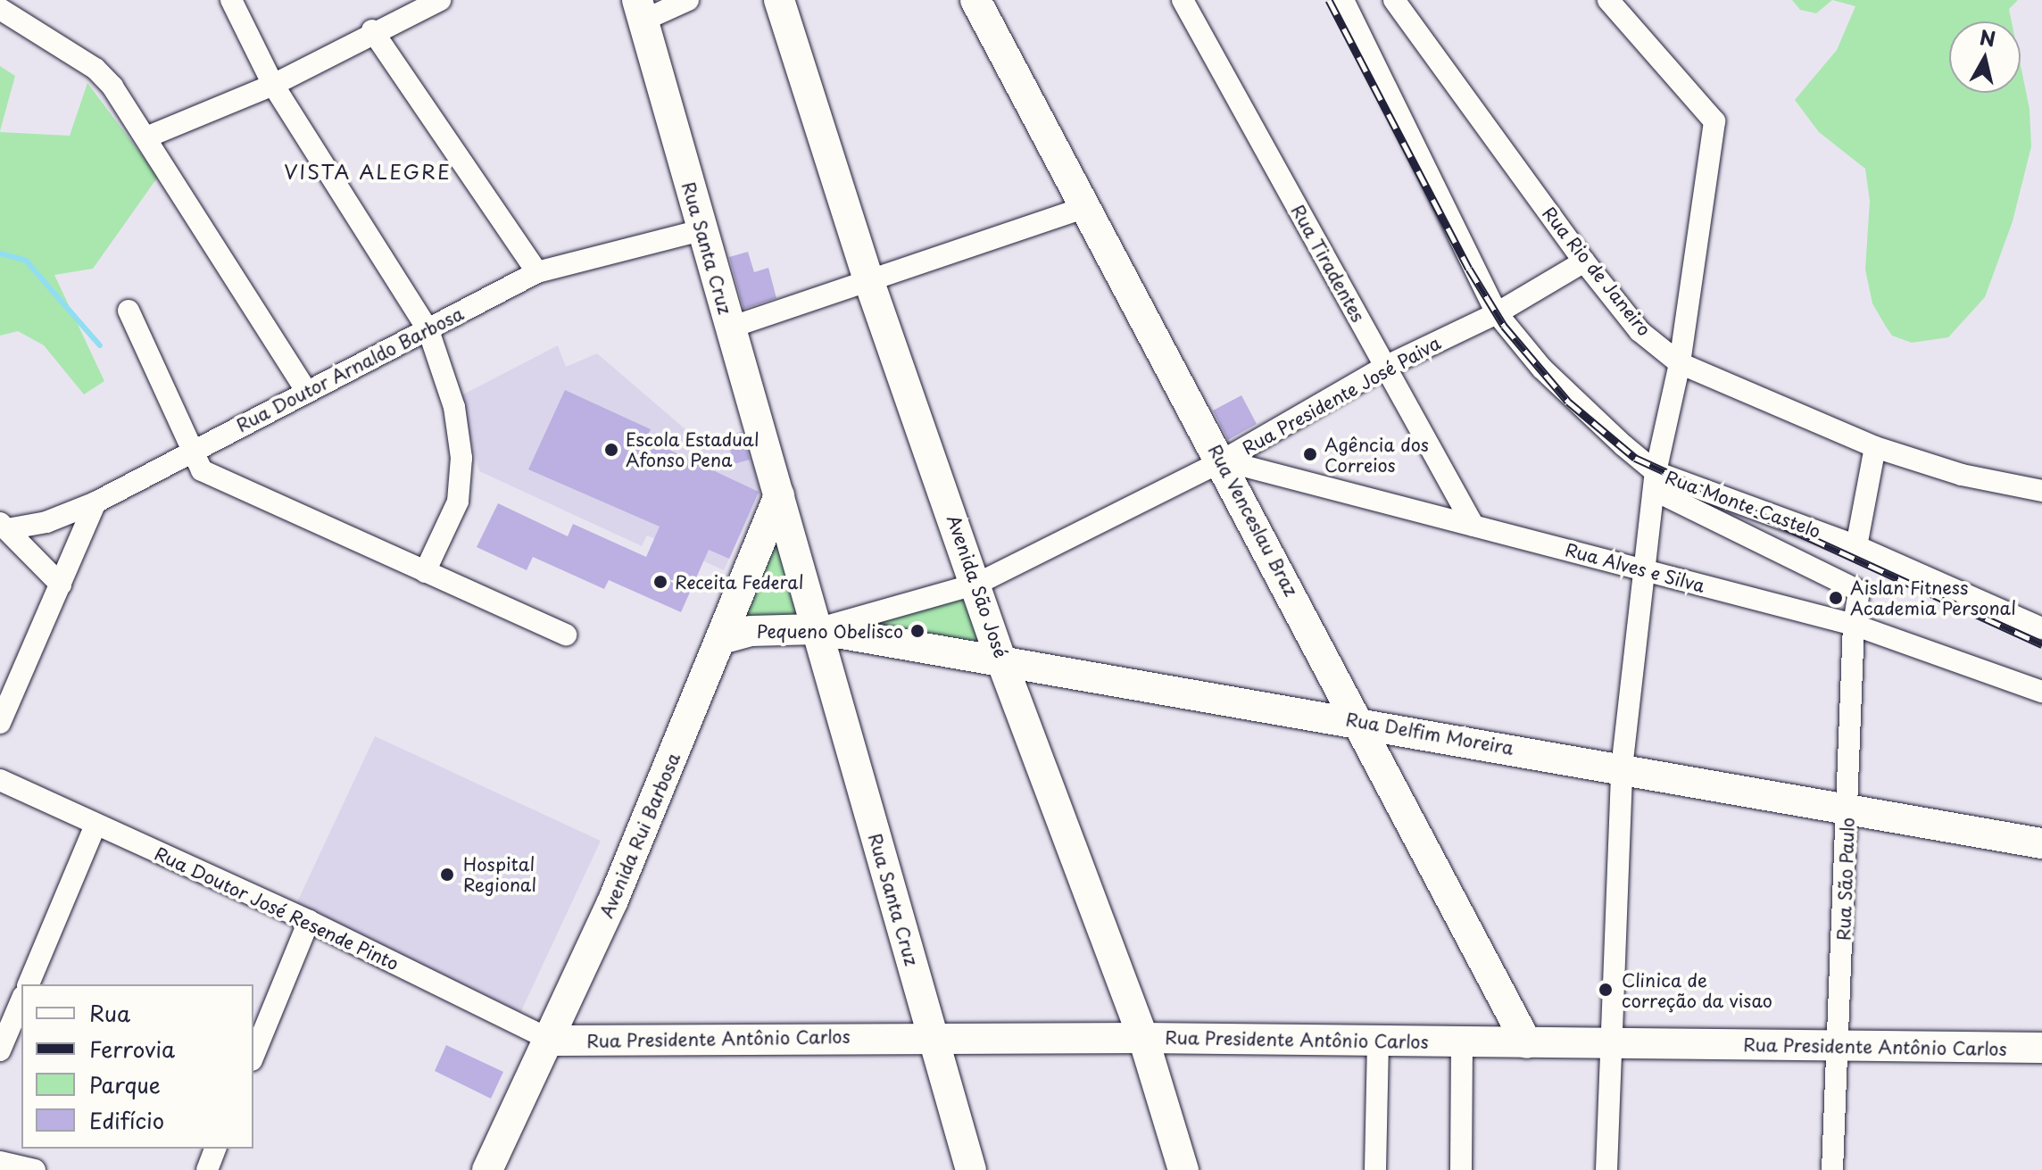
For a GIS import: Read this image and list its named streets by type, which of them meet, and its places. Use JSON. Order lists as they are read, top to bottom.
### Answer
{
  "streets": {
    "main road": [
      "Rua Santa Cruz",
      "Rua Venceslau Braz",
      "Avenida São José",
      "Rua Delfim Moreira",
      "Avenida Rui Barbosa",
      "Rua Presidente Antônio Carlos"
    ],
    "street": [
      "Rua Tiradentes",
      "Rua Rio de Janeiro",
      "Rua Doutor Arnaldo Barbosa",
      "Rua Presidente José Paiva",
      "Rua Monte Castelo",
      "Rua Alves e Silva",
      "Rua São Paulo",
      "Rua Doutor José Resende Pinto"
    ]
  },
  "crossings": [
    ["Rua Santa Cruz", "Rua Doutor Arnaldo Barbosa"],
    ["Rua Santa Cruz", "Rua Presidente José Paiva"],
    ["Rua Santa Cruz", "Rua Delfim Moreira"],
    ["Rua Santa Cruz", "Avenida Rui Barbosa"],
    ["Rua Santa Cruz", "Rua Presidente Antônio Carlos"],
    ["Rua Tiradentes", "Rua Presidente José Paiva"],
    ["Rua Tiradentes", "Rua Alves e Silva"],
    ["Rua Rio de Janeiro", "Rua Presidente José Paiva"],
    ["Rua Presidente José Paiva", "Rua Monte Castelo"],
    ["Rua Presidente José Paiva", "Rua Venceslau Braz"],
    ["Rua Presidente José Paiva", "Rua Alves e Silva"],
    ["Rua Presidente José Paiva", "Avenida São José"],
    ["Rua Presidente José Paiva", "Rua Delfim Moreira"],
    ["Rua Monte Castelo", "Rua São Paulo"],
    ["Rua Venceslau Braz", "Rua Alves e Silva"],
    ["Rua Venceslau Braz", "Rua Delfim Moreira"],
    ["Rua Venceslau Braz", "Rua Presidente Antônio Carlos"],
    ["Rua Alves e Silva", "Rua São Paulo"],
    ["Avenida São José", "Rua Delfim Moreira"],
    ["Avenida São José", "Rua Presidente Antônio Carlos"],
    ["Rua Delfim Moreira", "Avenida Rui Barbosa"],
    ["Rua Delfim Moreira", "Rua São Paulo"],
    ["Avenida Rui Barbosa", "Rua Doutor José Resende Pinto"],
    ["Avenida Rui Barbosa", "Rua Presidente Antônio Carlos"],
    ["Rua São Paulo", "Rua Presidente Antônio Carlos"],
    ["Rua Doutor José Resende Pinto", "Rua Presidente Antônio Carlos"]
  ],
  "districts": ["VISTA ALEGRE"],
  "places": [
    "Escola Estadual Afonso Pena",
    "Agência dos Correios",
    "Receita Federal",
    "Aislan Fitness Academia Personal",
    "Pequeno Obelisco",
    "Hospital Regional",
    "Clinica de correção da visao"
  ],
  "legend": [
    "Rua",
    "Ferrovia",
    "Parque",
    "Edifício"
  ],
  "north": "top"
}
